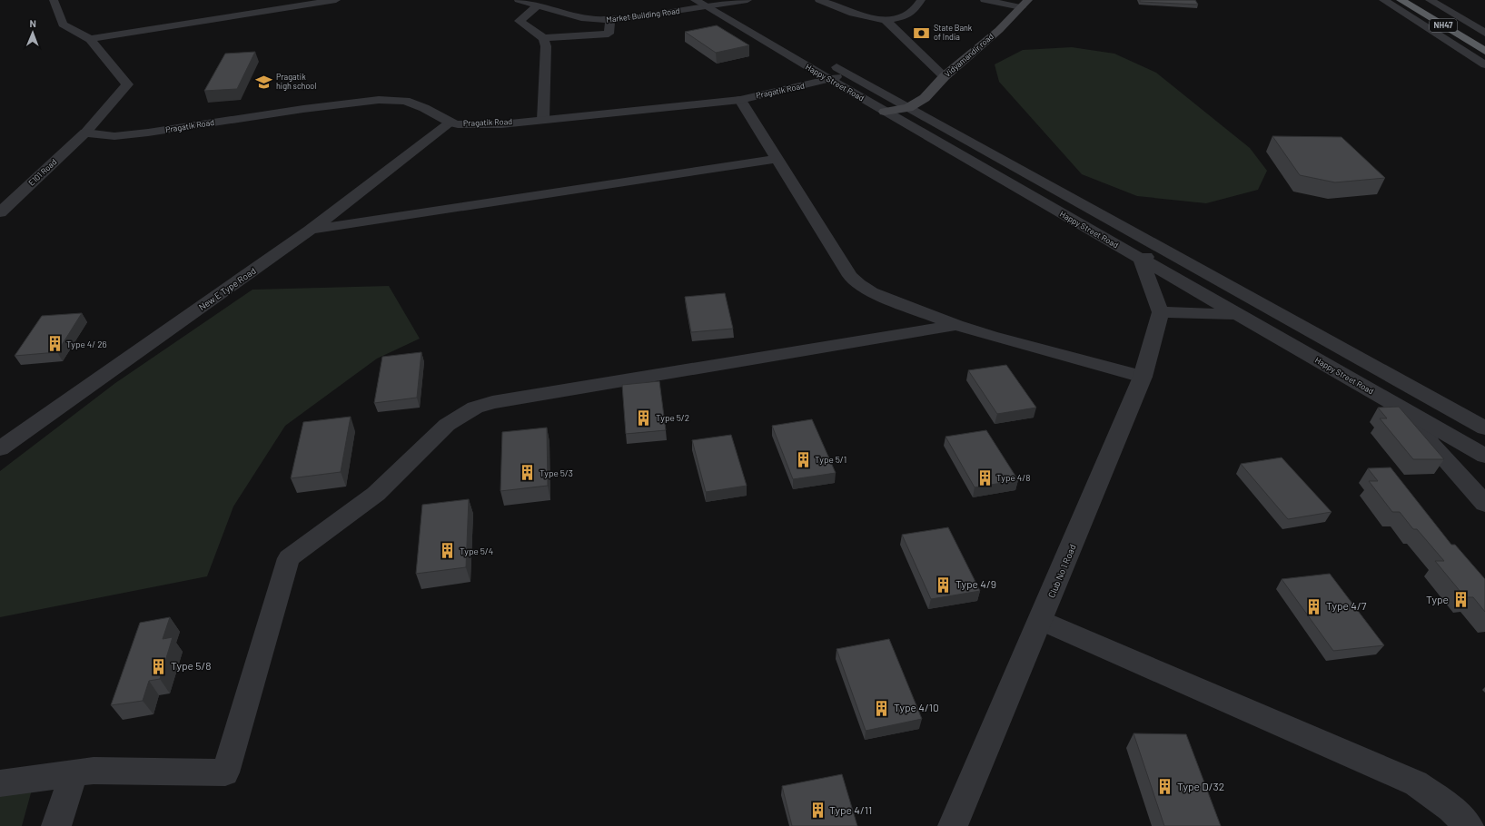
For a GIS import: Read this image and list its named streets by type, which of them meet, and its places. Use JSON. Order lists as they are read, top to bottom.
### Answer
{
  "streets": {
    "highway": ["NH47"],
    "main road": ["Vidyamandir road"],
    "street": [
      "Market Building Road",
      "Happy Street Road",
      "Pragatik Road",
      "E101 Road",
      "New E Type Road",
      "Club No 1 Road"
    ]
  },
  "crossings": [
    ["Market Building Road", "Happy Street Road"],
    ["Vidyamandir road", "Happy Street Road"],
    ["Happy Street Road", "Pragatik Road"],
    ["Pragatik Road", "E101 Road"],
    ["Pragatik Road", "New E Type Road"]
  ],
  "places": {
    "bank": ["State Bank of India"],
    "school or university": ["Pragatik high school"],
    "building": [
      "Type 4/ 26",
      "Type 5/2",
      "Type 5/1",
      "Type 5/3",
      "Type 4/8",
      "Type 5/4",
      "Type 4/9",
      "Type",
      "Type 4/7",
      "Type 5/8",
      "Type 4/10",
      "Type D/32",
      "Type 4/11"
    ]
  },
  "north": "top"
}
